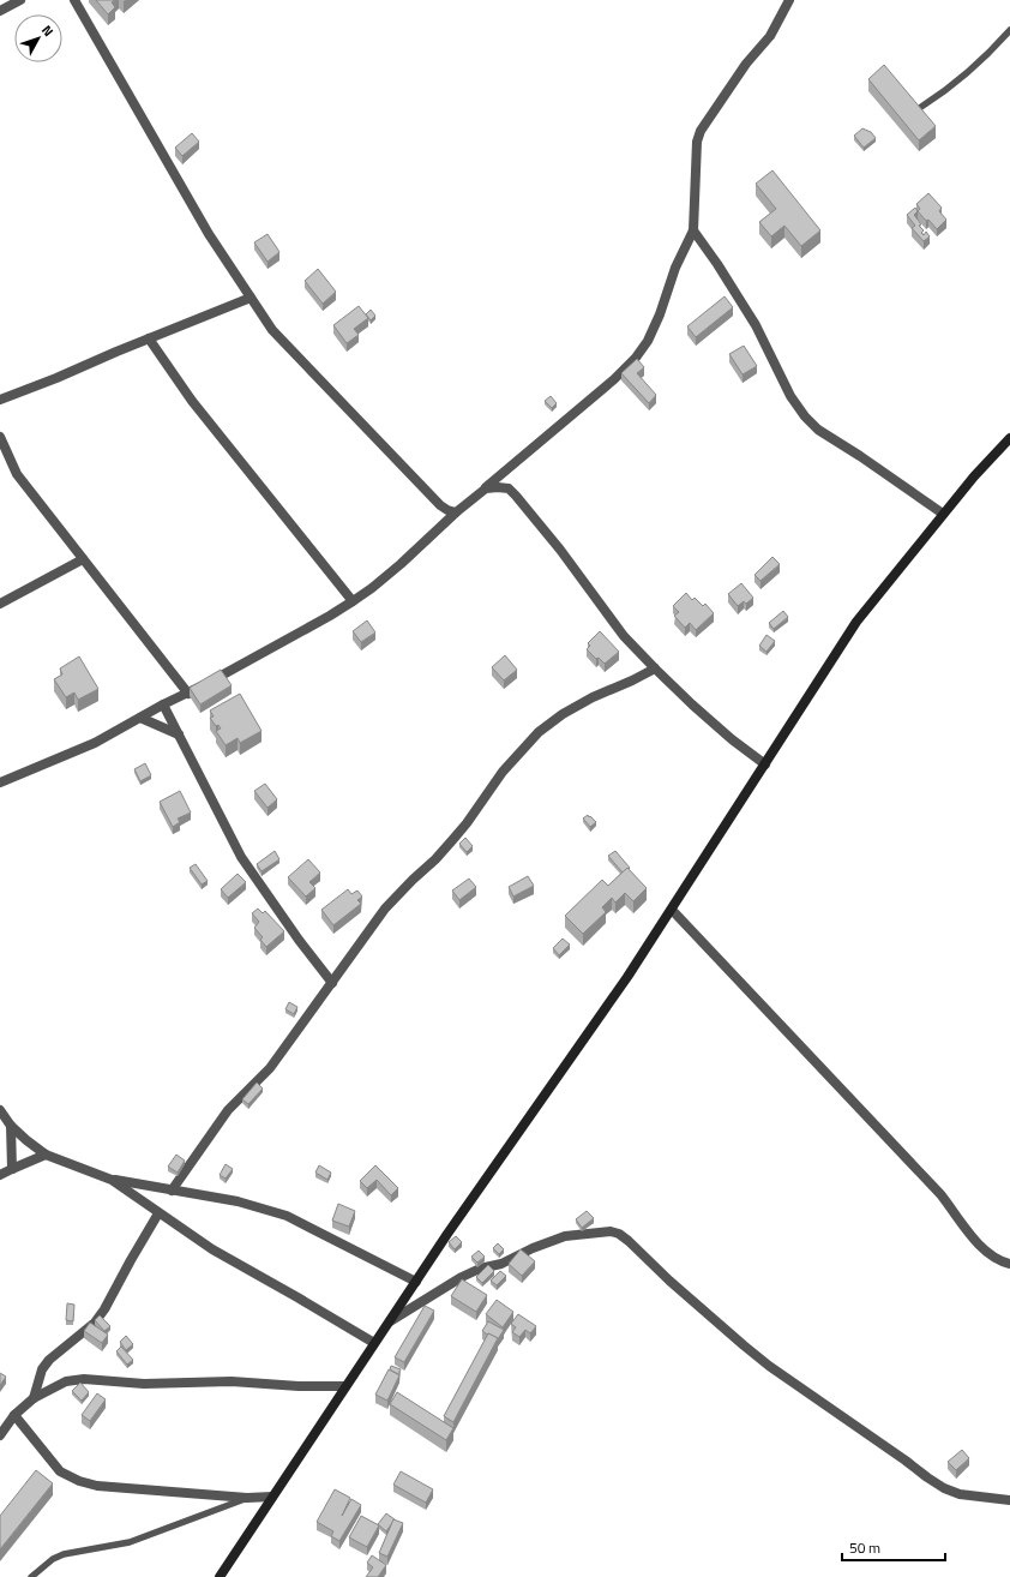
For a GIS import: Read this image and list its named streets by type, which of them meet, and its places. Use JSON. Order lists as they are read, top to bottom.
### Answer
{
  "scale_bar": "50 m",
  "north": "top right"
}
